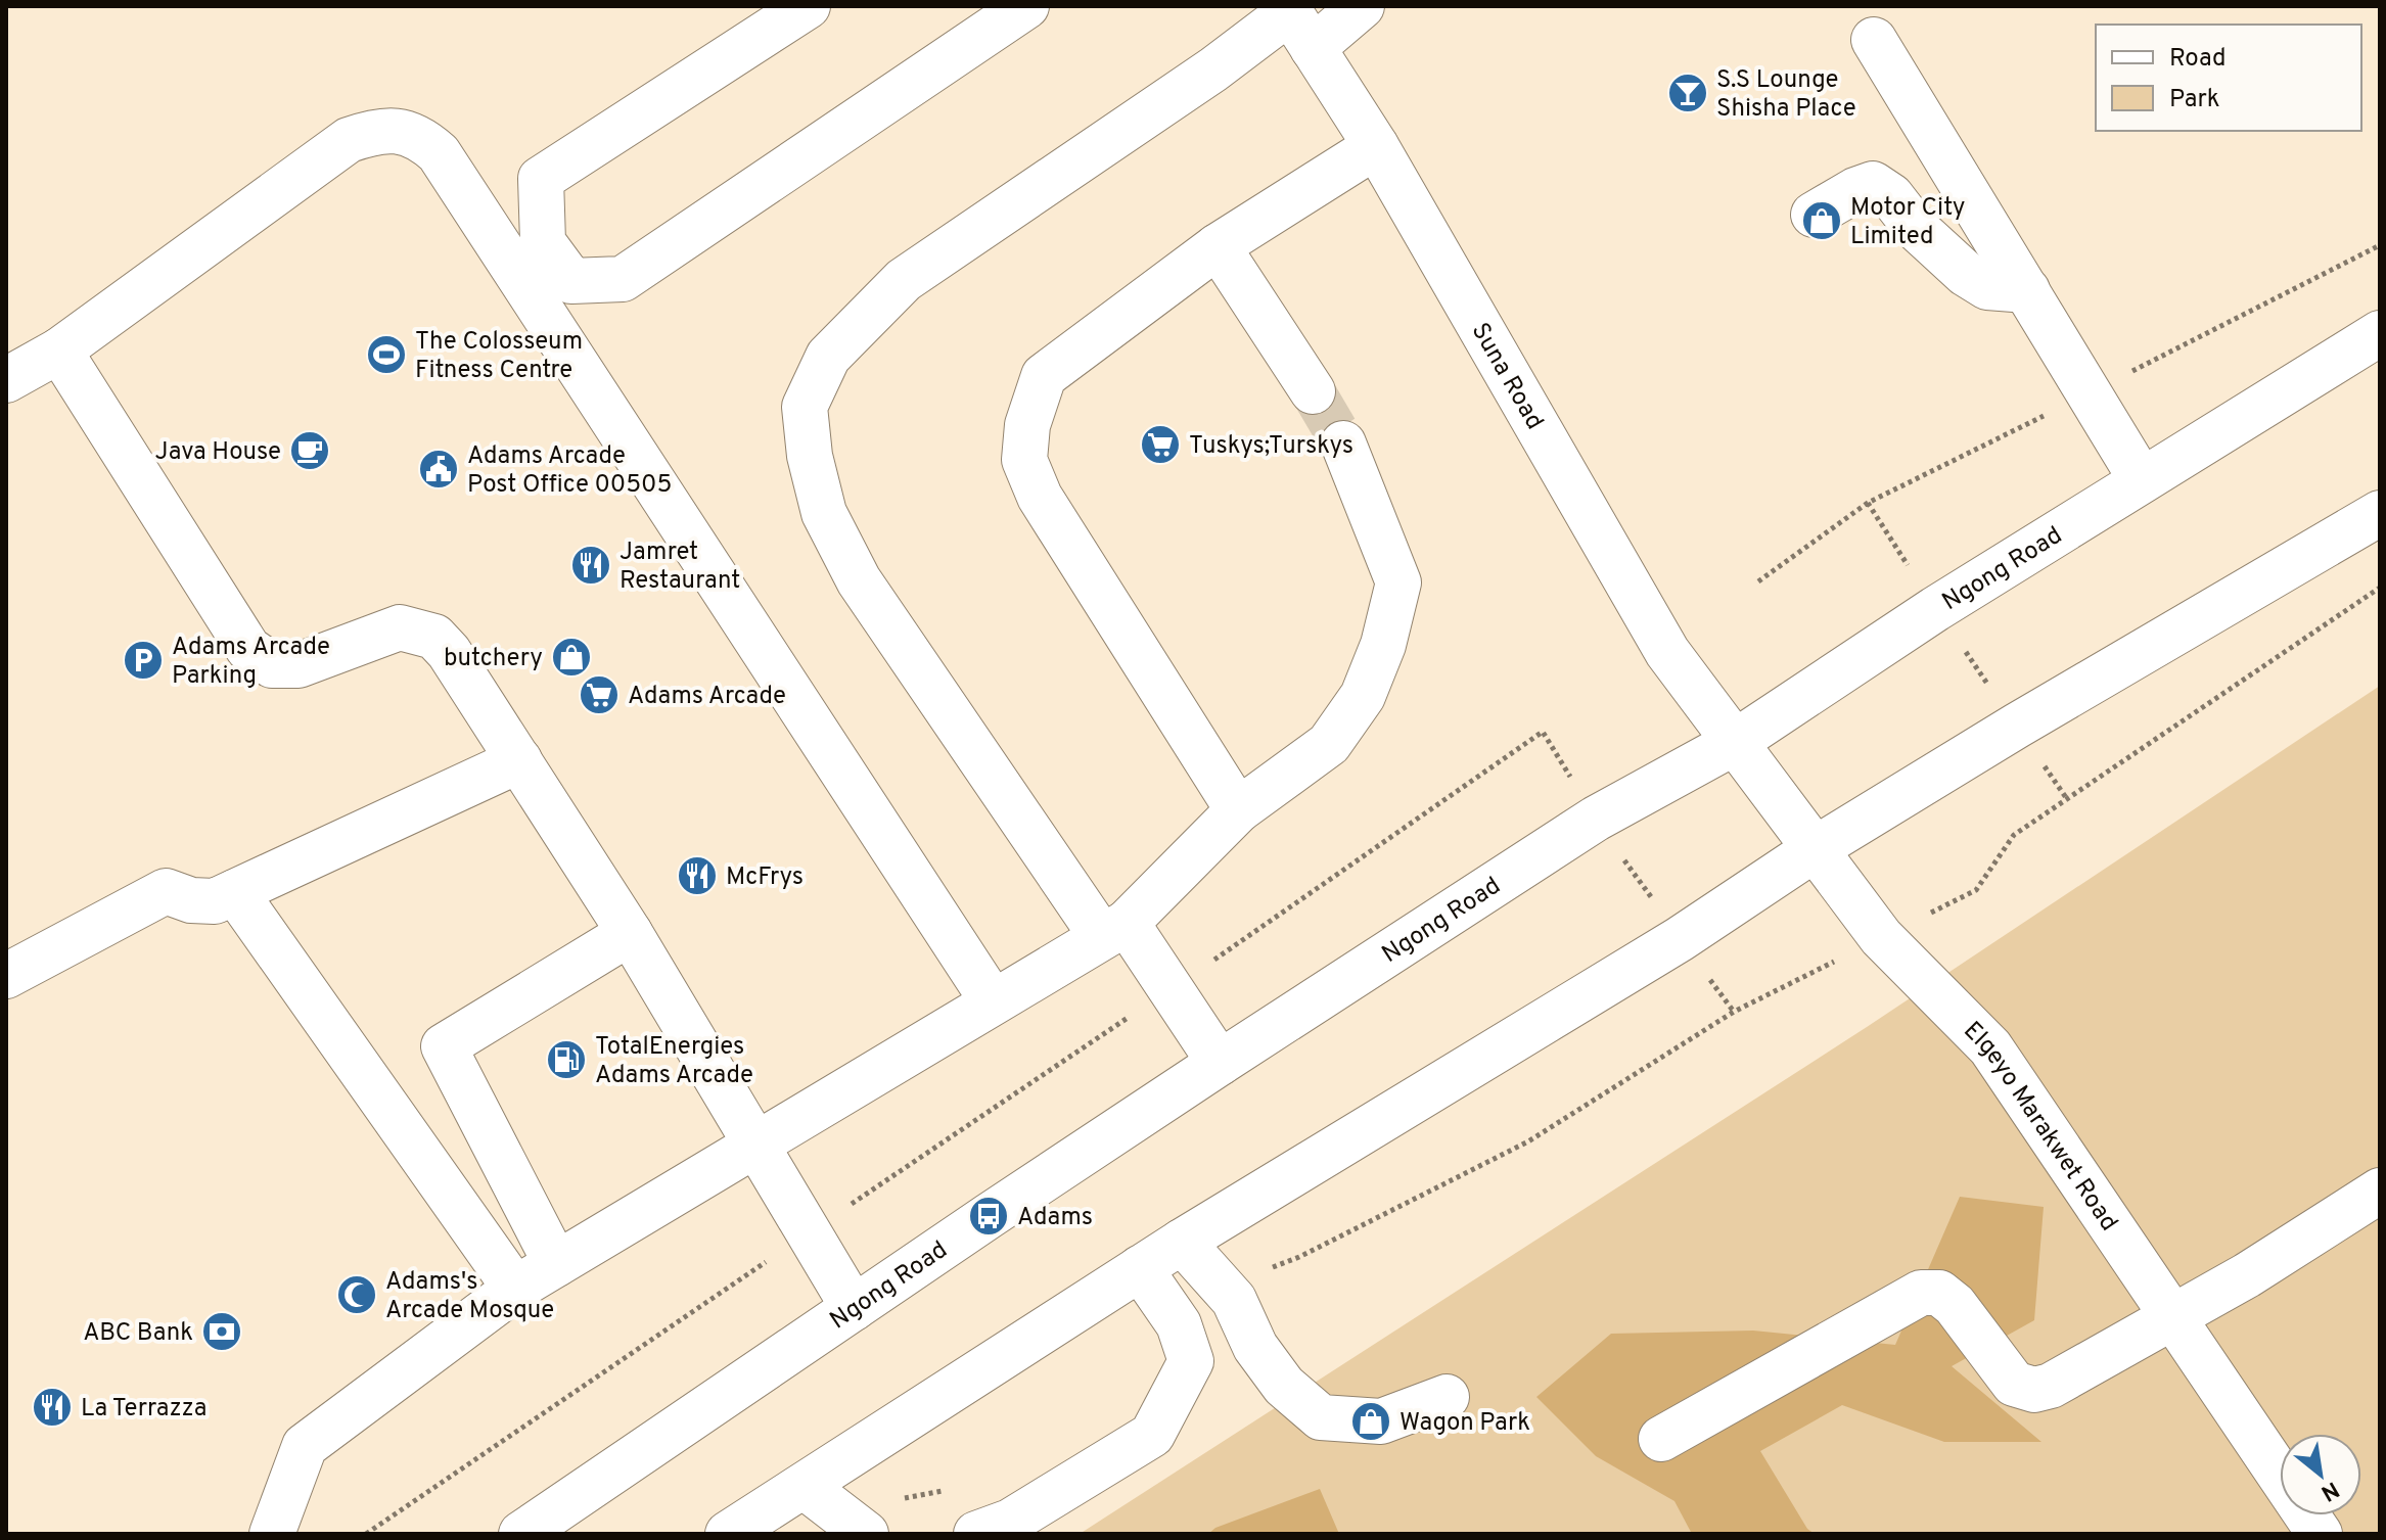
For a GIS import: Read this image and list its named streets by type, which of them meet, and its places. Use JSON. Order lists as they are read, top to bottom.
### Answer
{
  "streets": {
    "main road": ["Suna Road", "Ngong Road", "Elgeyo Marakwet Road"]
  },
  "crossings": [
    ["Suna Road", "Ngong Road"],
    ["Suna Road", "Elgeyo Marakwet Road"],
    ["Ngong Road", "Elgeyo Marakwet Road"]
  ],
  "places": {
    "bar": ["S.S Lounge Shisha Place"],
    "shop": ["Motor City Limited", "butchery", "Wagon Park"],
    "sports": ["The Colosseum Fitness Centre"],
    "supermarket": ["Tuskys;Turskys", "Adams Arcade"],
    "cafe": ["Java House"],
    "public building": ["Adams Arcade Post Office 00505"],
    "restaurant": ["Jamret Restaurant", "McFrys", "La Terrazza"],
    "parking": ["Adams Arcade Parking"],
    "fuel station": ["TotalEnergies Adams Arcade"],
    "bus stop": ["Adams"],
    "mosque": ["Adams's Arcade Mosque"],
    "bank": ["ABC Bank"]
  },
  "legend": ["Road", "Park"],
  "north": "bottom right"
}
